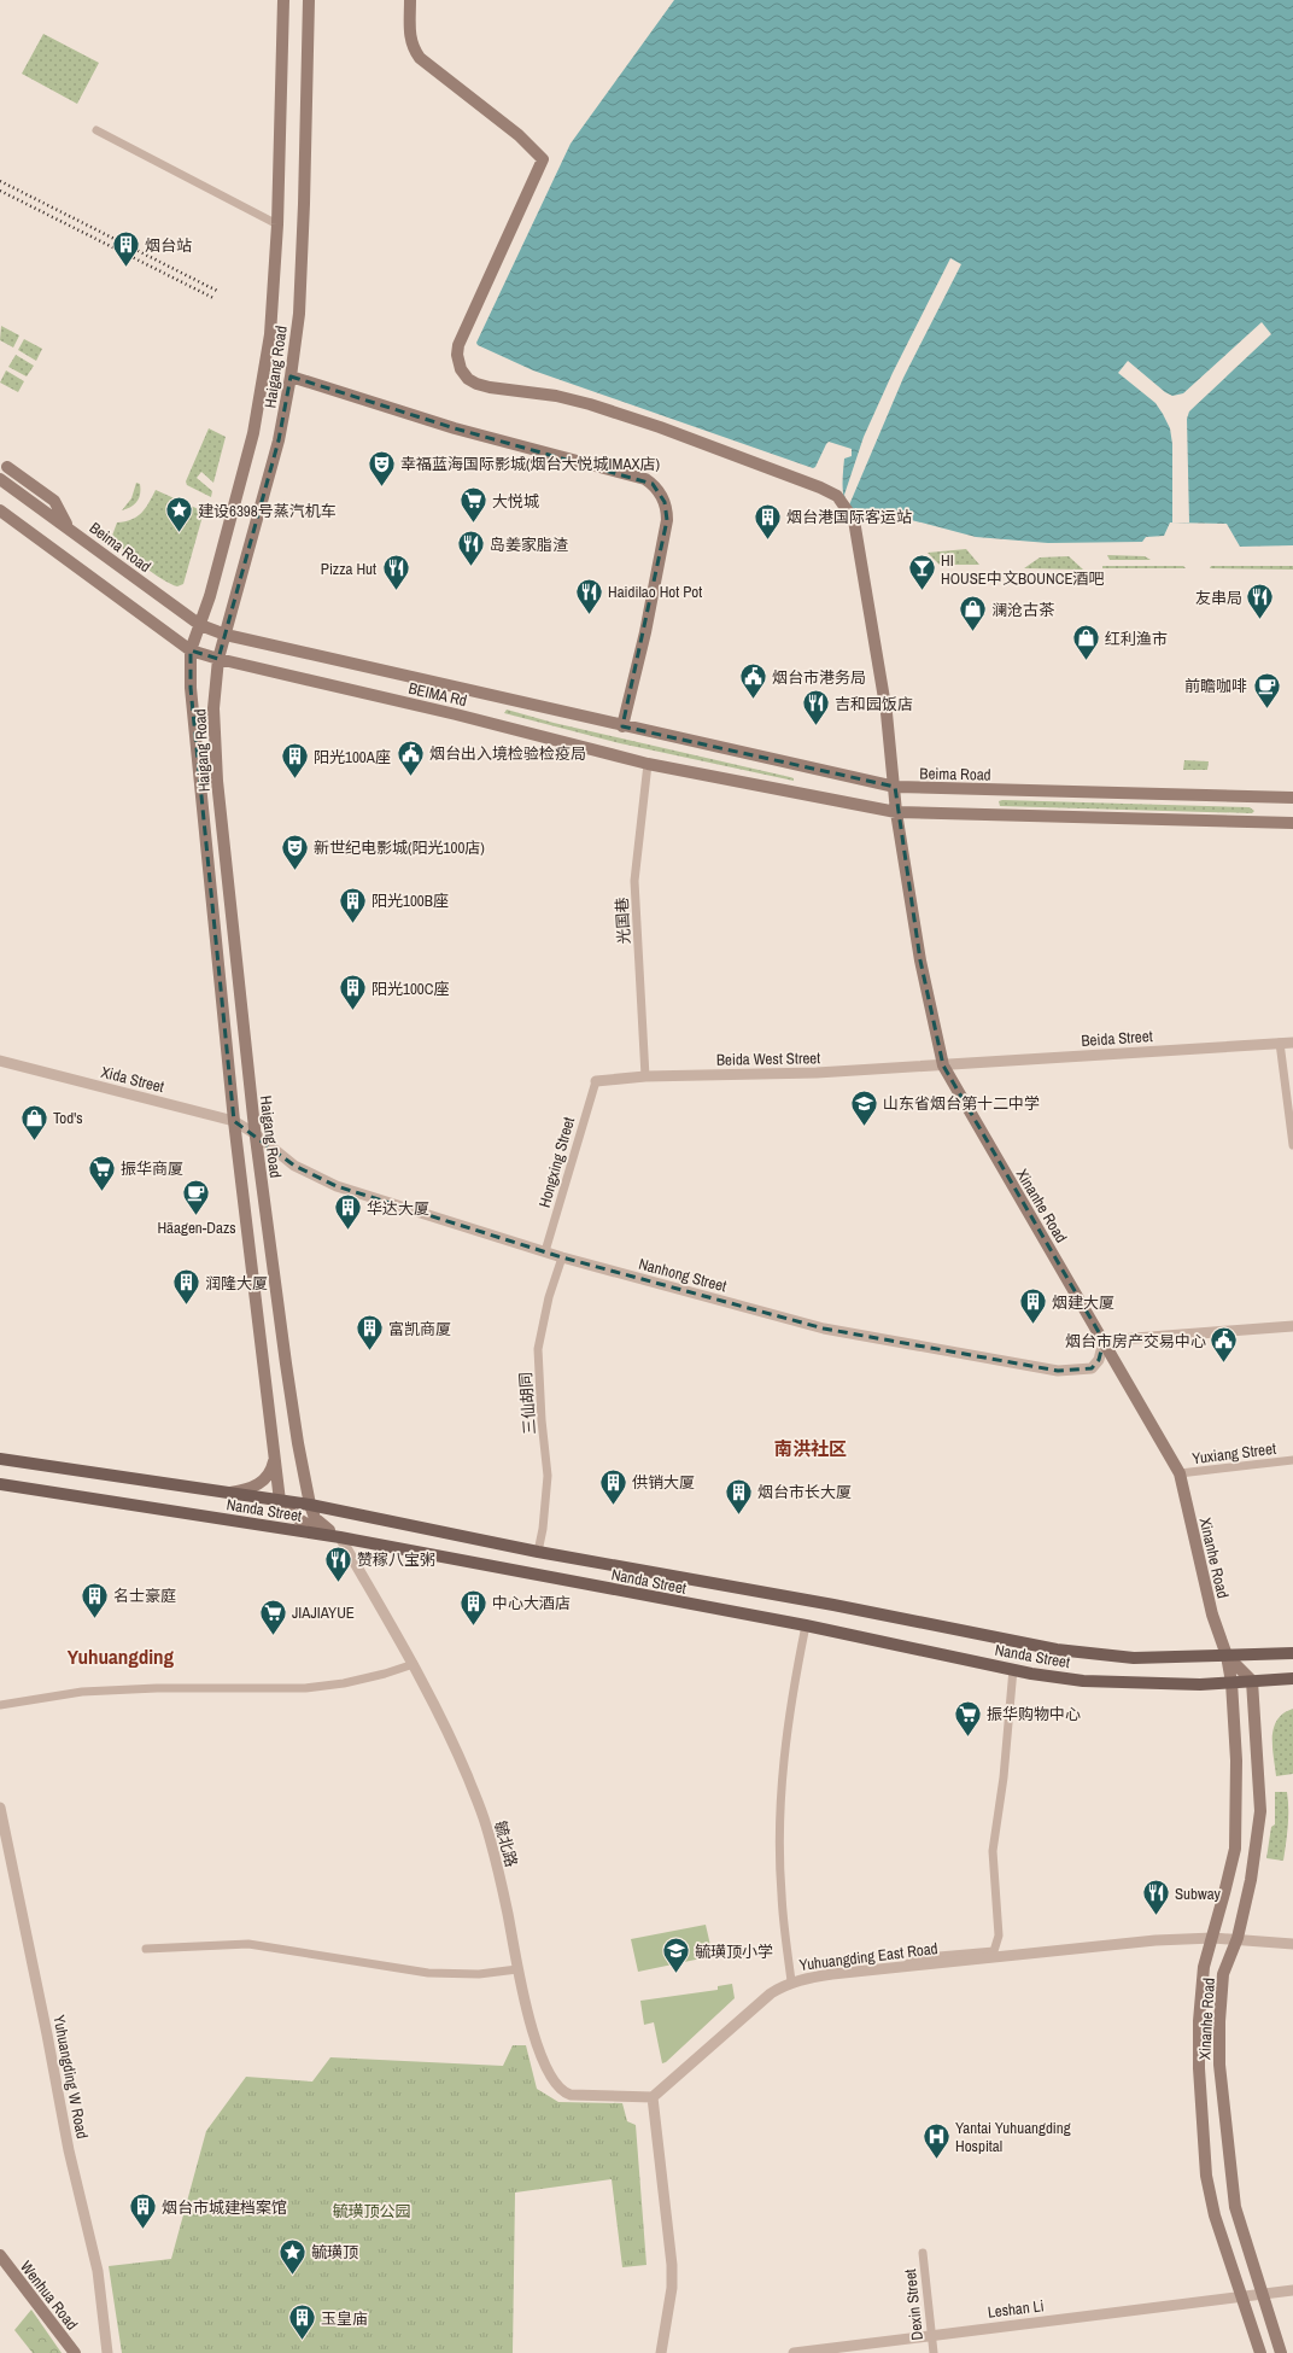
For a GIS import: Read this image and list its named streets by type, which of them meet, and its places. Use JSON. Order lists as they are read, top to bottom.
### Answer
{
  "streets": {
    "main road": [
      "Haigang Road",
      "Beima Road",
      "BEIMA Rd",
      "Xinanhe Road",
      "Nanda Street",
      "Wenhua Road"
    ],
    "street": [
      "光国巷",
      "Beida Street",
      "Beida West Street",
      "Xida Street",
      "Hongxing Street",
      "Nanhong Street",
      "三仙胡同",
      "Yuxiang Street",
      "毓北路",
      "Yuhuangding East Road",
      "Yuhuangding W Road",
      "Dexin Street",
      "Leshan Li"
    ]
  },
  "crossings": [
    ["Haigang Road", "Beima Road"],
    ["Haigang Road", "BEIMA Rd"],
    ["Haigang Road", "Xida Street"],
    ["Haigang Road", "Nanhong Street"],
    ["Haigang Road", "Nanda Street"],
    ["Haigang Road", "毓北路"],
    ["Beima Road", "BEIMA Rd"],
    ["Beima Road", "Xinanhe Road"],
    ["BEIMA Rd", "光国巷"],
    ["光国巷", "Beida West Street"],
    ["Beida Street", "Beida West Street"],
    ["Beida Street", "Xinanhe Road"],
    ["Beida West Street", "Hongxing Street"],
    ["Beida West Street", "Xinanhe Road"],
    ["Xida Street", "Nanhong Street"],
    ["Hongxing Street", "Nanhong Street"],
    ["Xinanhe Road", "Nanhong Street"],
    ["Xinanhe Road", "Yuxiang Street"],
    ["Xinanhe Road", "Nanda Street"],
    ["Xinanhe Road", "Yuhuangding East Road"],
    ["Xinanhe Road", "Leshan Li"],
    ["Nanhong Street", "三仙胡同"],
    ["三仙胡同", "Nanda Street"],
    ["Nanda Street", "毓北路"],
    ["毓北路", "Yuhuangding East Road"],
    ["Dexin Street", "Leshan Li"]
  ],
  "districts": ["南洪社区", "Yuhuangding"],
  "parks": ["毓璜顶公园"],
  "places": {
    "building": [
      "烟台站",
      "烟台港国际客运站",
      "阳光100A座",
      "阳光100B座",
      "阳光100C座",
      "华达大厦",
      "润隆大厦",
      "烟建大厦",
      "富凯商厦",
      "供销大厦",
      "烟台市长大厦",
      "名士豪庭",
      "中心大酒店",
      "烟台市城建档案馆",
      "玉皇庙"
    ],
    "theatre": ["幸福蓝海国际影城(烟台大悦城IMAX店)", "新世纪电影城(阳光100店)"],
    "supermarket": [
      "大悦城",
      "振华商厦",
      "JIAJIAYUE",
      "振华购物中心"
    ],
    "place": ["建设6398号蒸汽机车", "毓璜顶"],
    "restaurant": [
      "岛姜家脂渣",
      "Pizza Hut",
      "Haidilao Hot Pot",
      "友串局",
      "吉和园饭店",
      "赞稼八宝粥",
      "Subway"
    ],
    "bar": ["HI HOUSE中文BOUNCE酒吧"],
    "shop": ["澜沧古茶", "红利渔市", "Tod's"],
    "public building": ["烟台市港务局", "烟台出入境检验检疫局", "烟台市房产交易中心"],
    "cafe": ["前瞻咖啡", "Häagen-Dazs"],
    "school or university": ["山东省烟台第十二中学", "毓璜顶小学"],
    "hospital": ["Yantai Yuhuangding Hospital"]
  }
}
